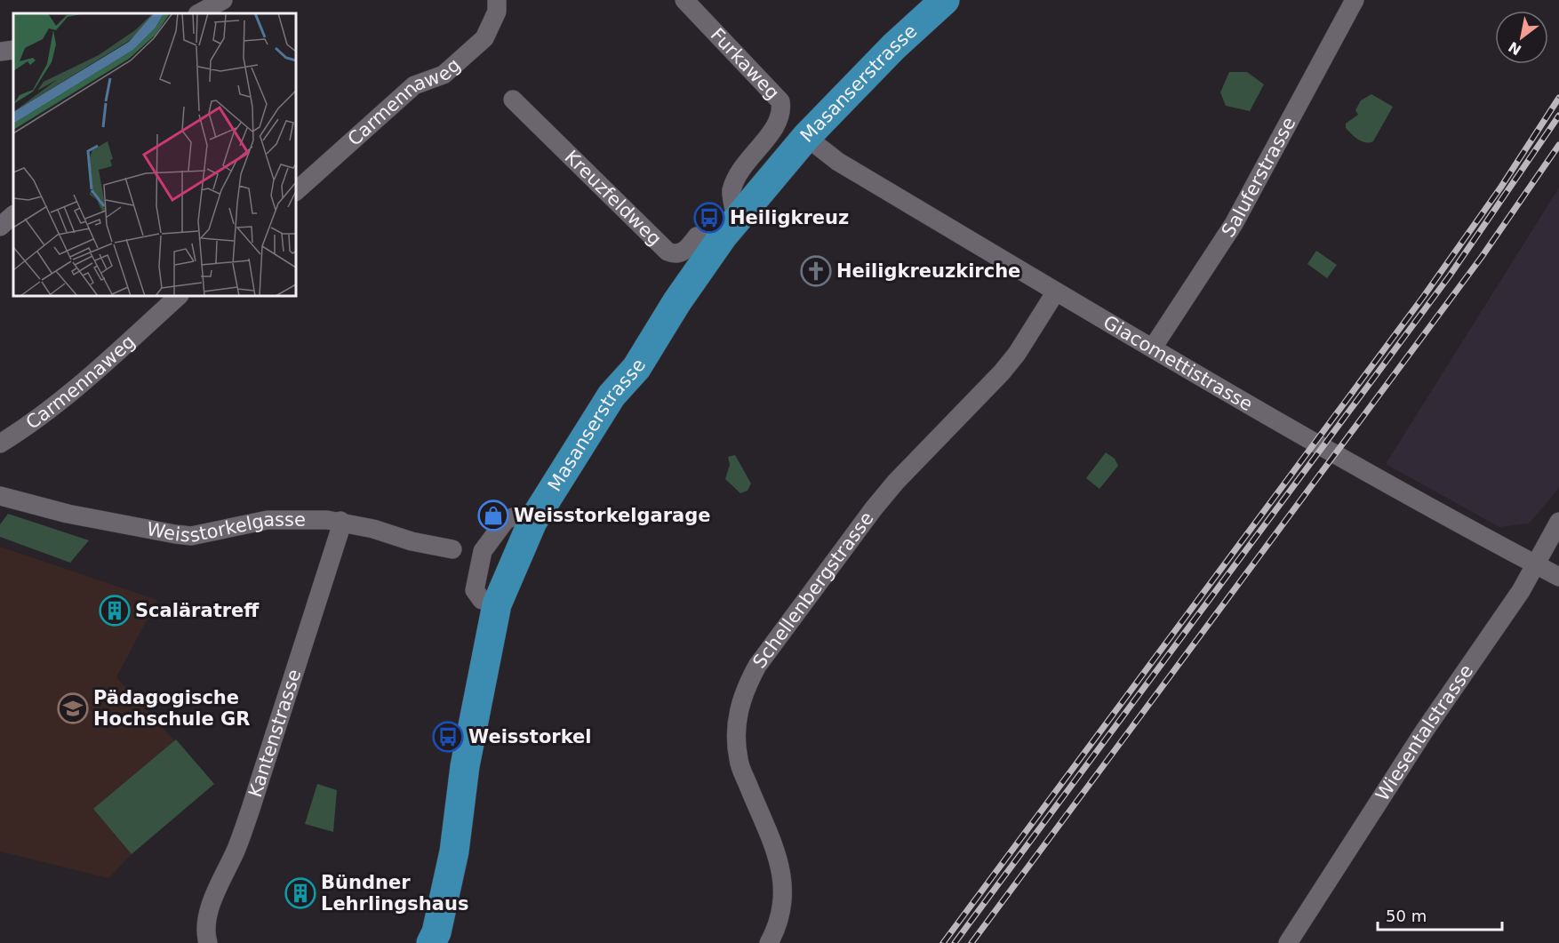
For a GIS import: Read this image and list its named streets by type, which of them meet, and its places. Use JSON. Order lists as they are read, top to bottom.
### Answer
{
  "streets": {
    "main road": ["Masanserstrasse"],
    "street": [
      "Furkaweg",
      "Carmennaweg",
      "Saluferstrasse",
      "Kreuzfeldweg",
      "Giacomettistrasse",
      "Weisstorkelgasse",
      "Schellenbergstrasse",
      "Wiesentalstrasse",
      "Kantenstrasse"
    ]
  },
  "crossings": [
    ["Furkaweg", "Masanserstrasse"],
    ["Furkaweg", "Kreuzfeldweg"],
    ["Masanserstrasse", "Kreuzfeldweg"],
    ["Masanserstrasse", "Giacomettistrasse"],
    ["Saluferstrasse", "Giacomettistrasse"],
    ["Giacomettistrasse", "Schellenbergstrasse"],
    ["Giacomettistrasse", "Wiesentalstrasse"],
    ["Weisstorkelgasse", "Kantenstrasse"]
  ],
  "places": {
    "bus stop": ["Heiligkreuz", "Weisstorkel"],
    "church": ["Heiligkreuzkirche"],
    "shop": ["Weisstorkelgarage"],
    "building": ["Scaläratreff", "Bündner Lehrlingshaus"],
    "school or university": ["Pädagogische Hochschule GR"]
  },
  "scale_bar": "50 m",
  "north": "bottom left"
}
